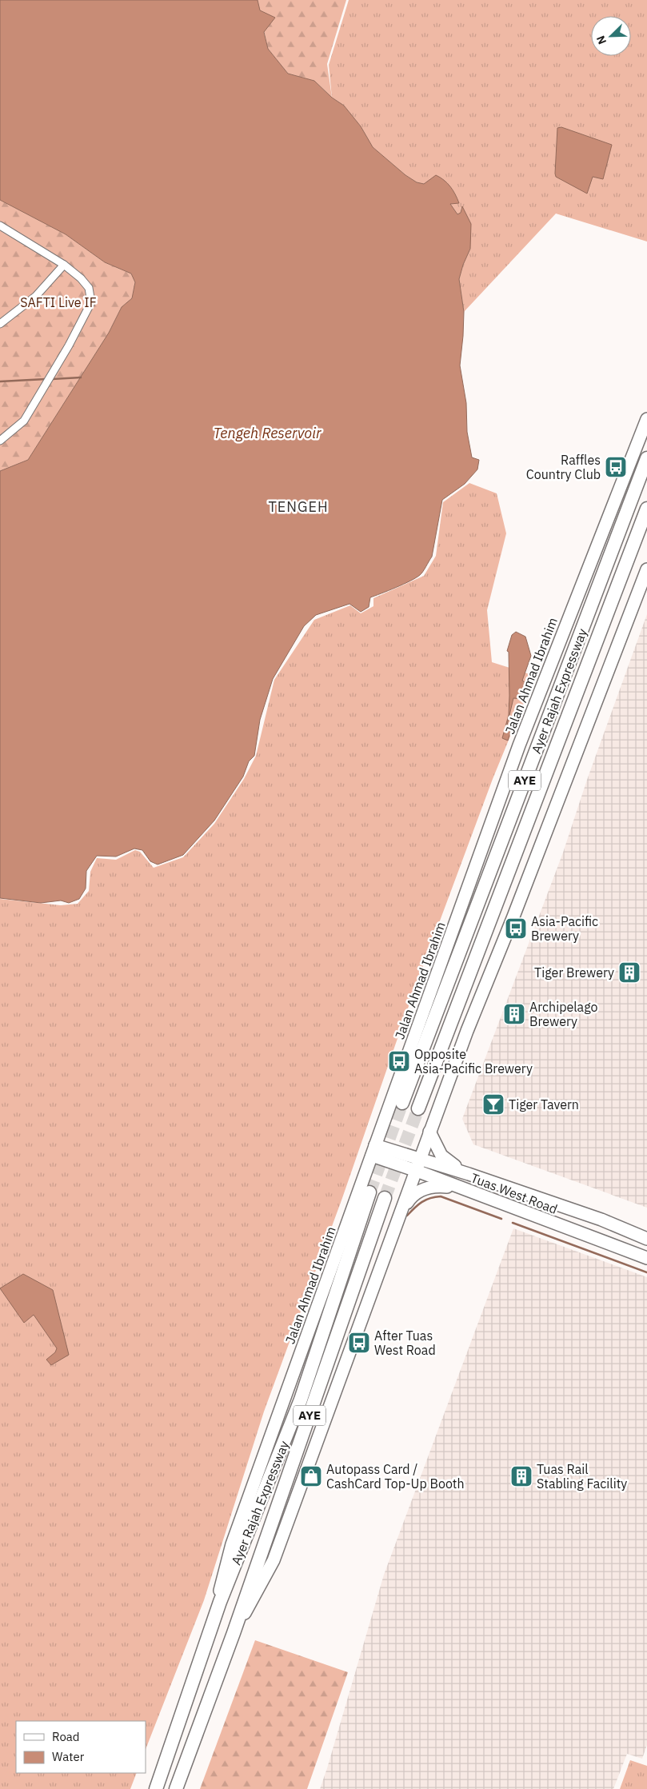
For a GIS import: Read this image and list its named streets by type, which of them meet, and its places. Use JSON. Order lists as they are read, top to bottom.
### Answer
{
  "streets": {
    "highway": ["Ayer Rajah Expressway", "AYE"],
    "main road": ["Jalan Ahmad Ibrahim", "Tuas West Road"]
  },
  "crossings": [
    ["Jalan Ahmad Ibrahim", "Ayer Rajah Expressway"],
    ["Jalan Ahmad Ibrahim", "Tuas West Road"]
  ],
  "districts": ["TENGEH"],
  "water": ["Tengeh Reservoir"],
  "parks": ["SAFTI Live IF"],
  "places": {
    "bus stop": [
      "Raffles Country Club",
      "Asia-Pacific Brewery",
      "Opposite Asia-Pacific Brewery",
      "After Tuas West Road"
    ],
    "building": ["Tiger Brewery", "Archipelago Brewery", "Tuas Rail Stabling Facility"],
    "bar": ["Tiger Tavern"],
    "shop": ["Autopass Card / CashCard Top-Up Booth"]
  },
  "legend": ["Road", "Water"],
  "north": "bottom left"
}
